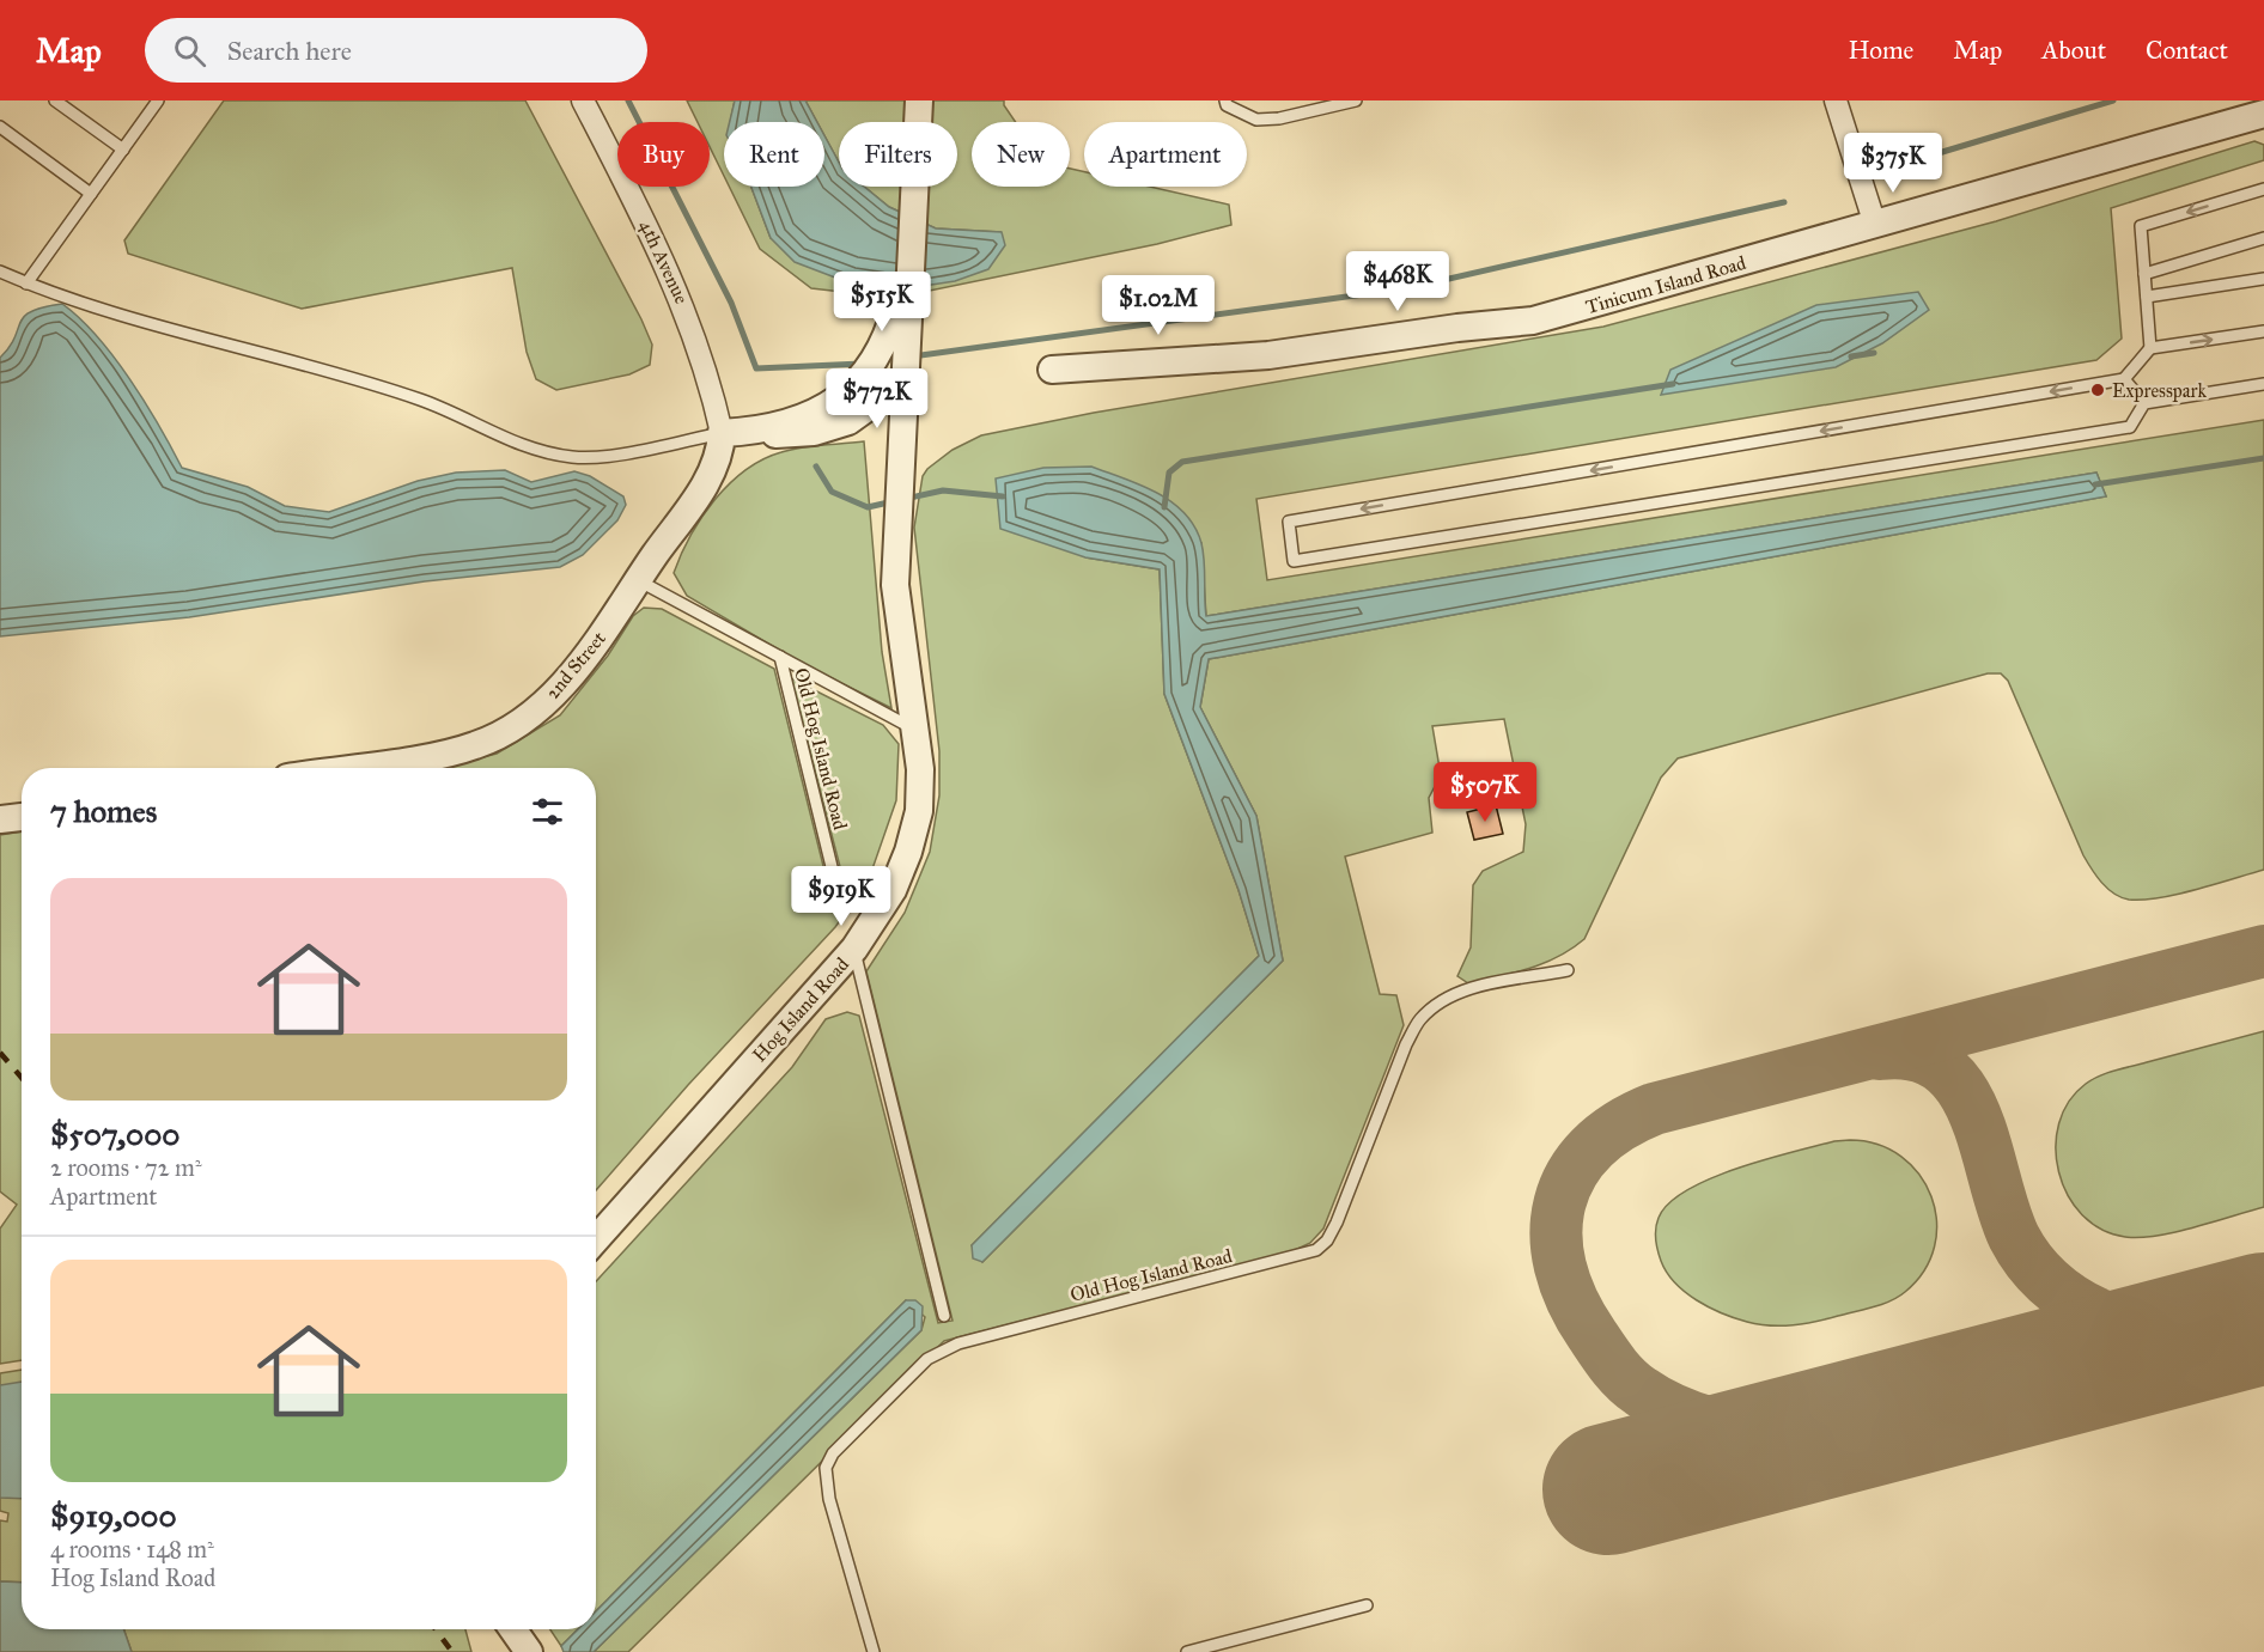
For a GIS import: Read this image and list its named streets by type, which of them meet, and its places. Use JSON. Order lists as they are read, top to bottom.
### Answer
{
  "streets": {
    "street": [
      "4th Avenue",
      "Tinicum Island Road",
      "2nd Street",
      "Hog Island Road"
    ],
    "lane": ["Old Hog Island Road"]
  },
  "crossings": [
    ["4th Avenue", "2nd Street"]
  ],
  "places": ["Expresspark"],
  "page": {
    "header": "Map",
    "search": "Search here",
    "nav": [
      "Home",
      "Map",
      "About",
      "Contact"
    ],
    "chip": [
      "Buy",
      "Rent",
      "Filters",
      "New",
      "Apartment"
    ],
    "price": [
      "$375K",
      "$468K",
      "$515K",
      "$1.02M",
      "$772K",
      "$507K",
      "$919K"
    ],
    "heading": "7 homes",
    "list": [
      {
        "name": "$507,000",
        "note": "2 rooms · 72 m² · Apartment"
      },
      {
        "name": "$919,000",
        "note": "4 rooms · 148 m² · Hog Island Road"
      }
    ]
  }
}
